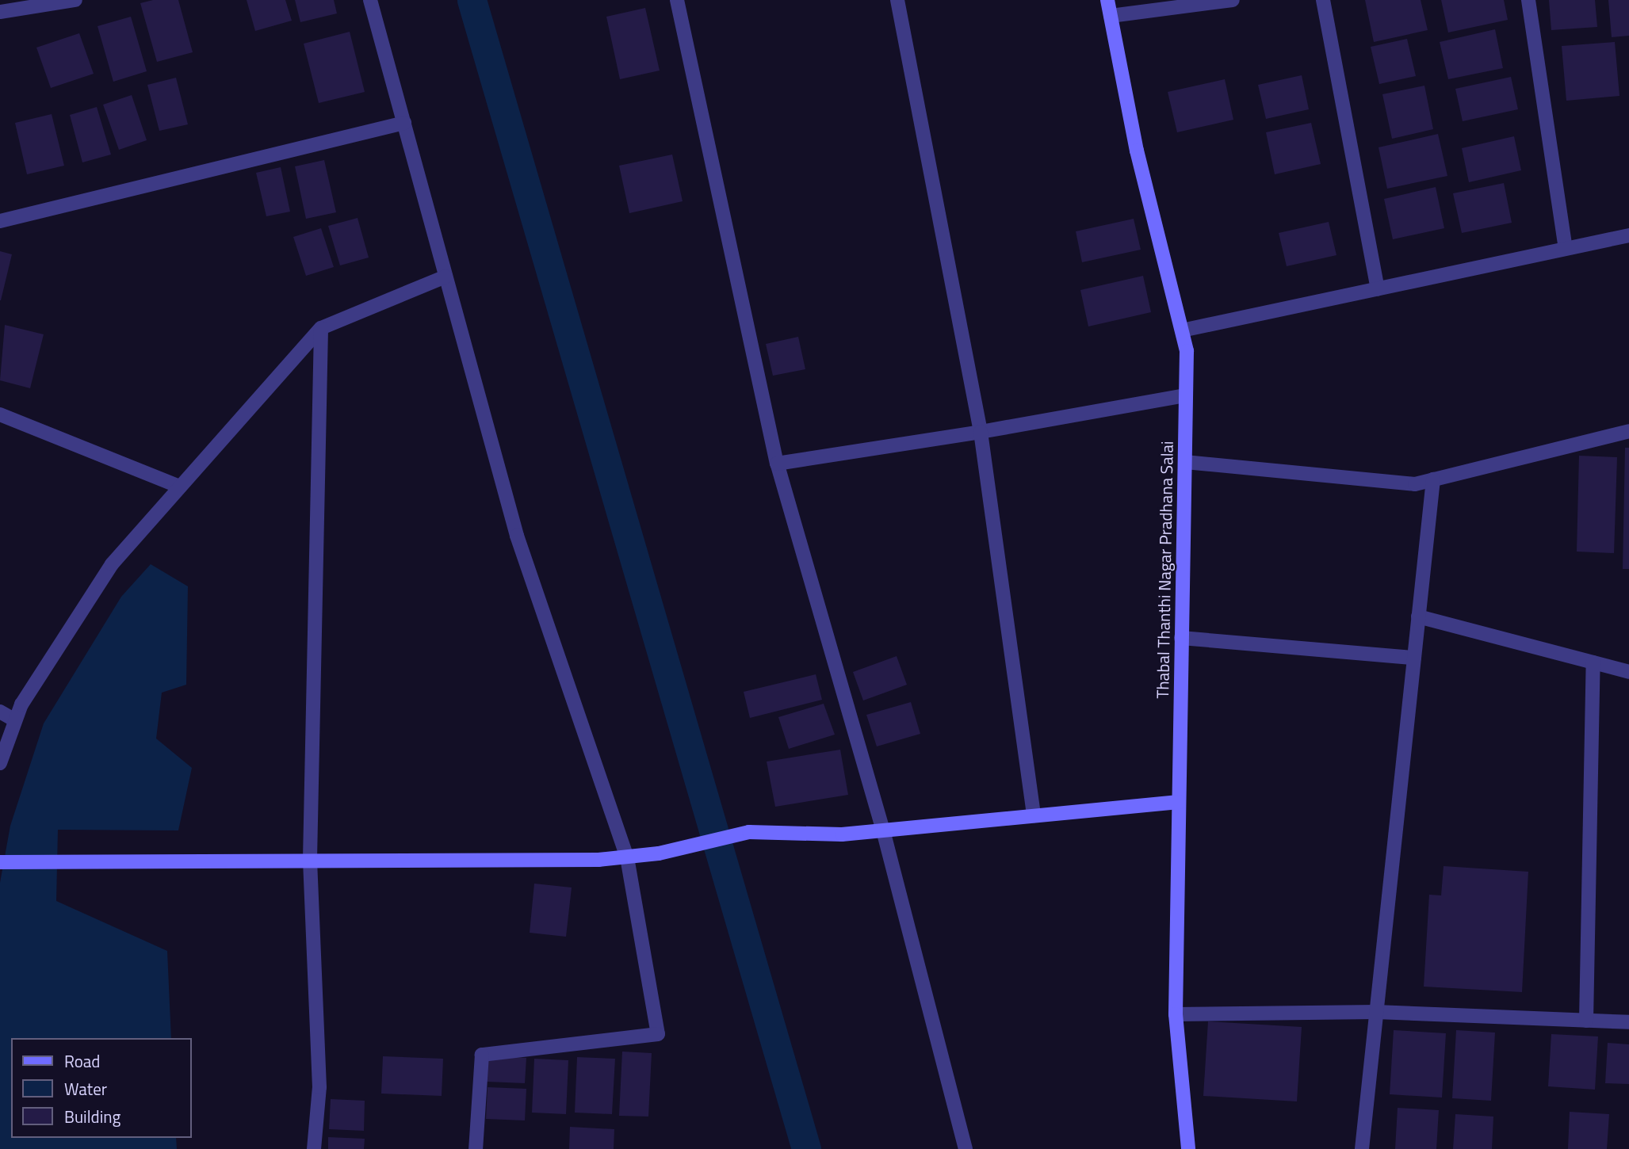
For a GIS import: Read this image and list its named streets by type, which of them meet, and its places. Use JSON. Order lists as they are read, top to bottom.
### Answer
{
  "streets": {
    "street": ["Thabal Thanthi Nagar Pradhana Salai"]
  },
  "legend": ["Road", "Water", "Building"]
}
